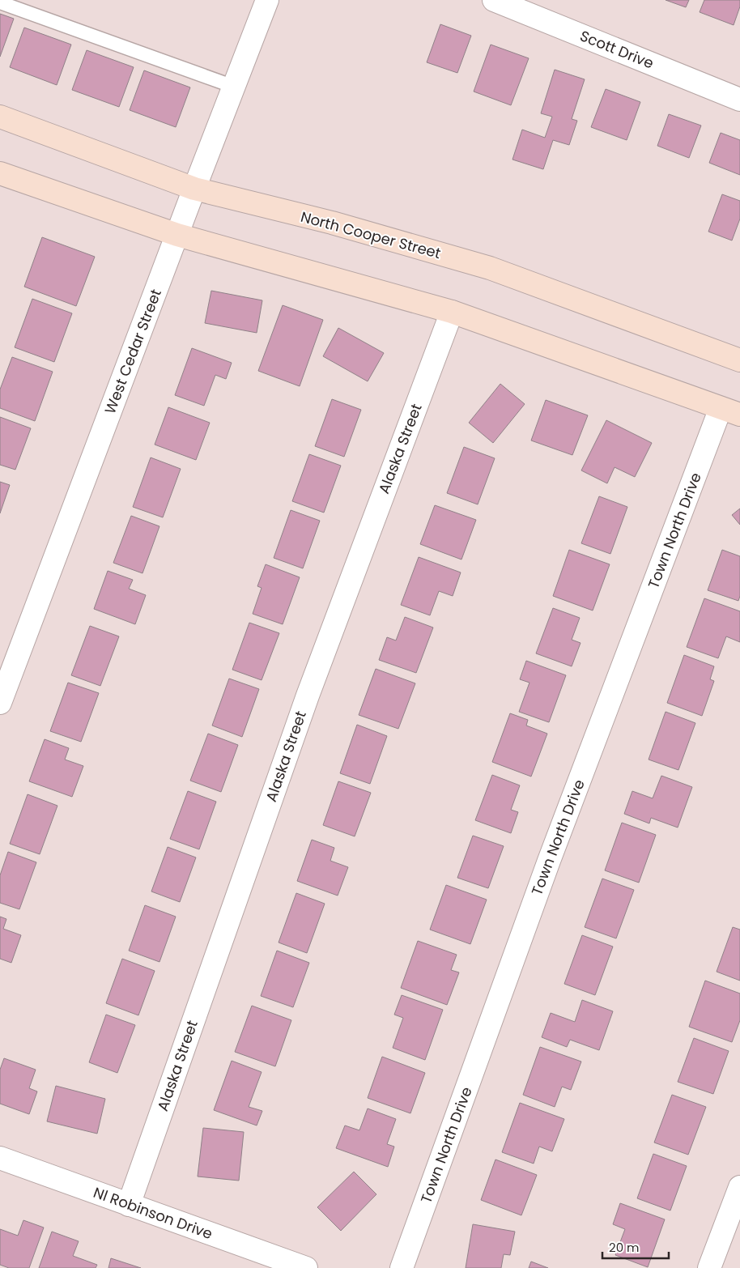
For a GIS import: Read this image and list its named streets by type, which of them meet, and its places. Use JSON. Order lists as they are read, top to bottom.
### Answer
{
  "streets": {
    "main road": ["North Cooper Street"],
    "street": [
      "Scott Drive",
      "West Cedar Street",
      "Alaska Street",
      "Town North Drive",
      "Nl Robinson Drive"
    ]
  },
  "crossings": [
    ["North Cooper Street", "West Cedar Street"],
    ["Alaska Street", "Nl Robinson Drive"]
  ],
  "scale_bar": "20 m"
}
